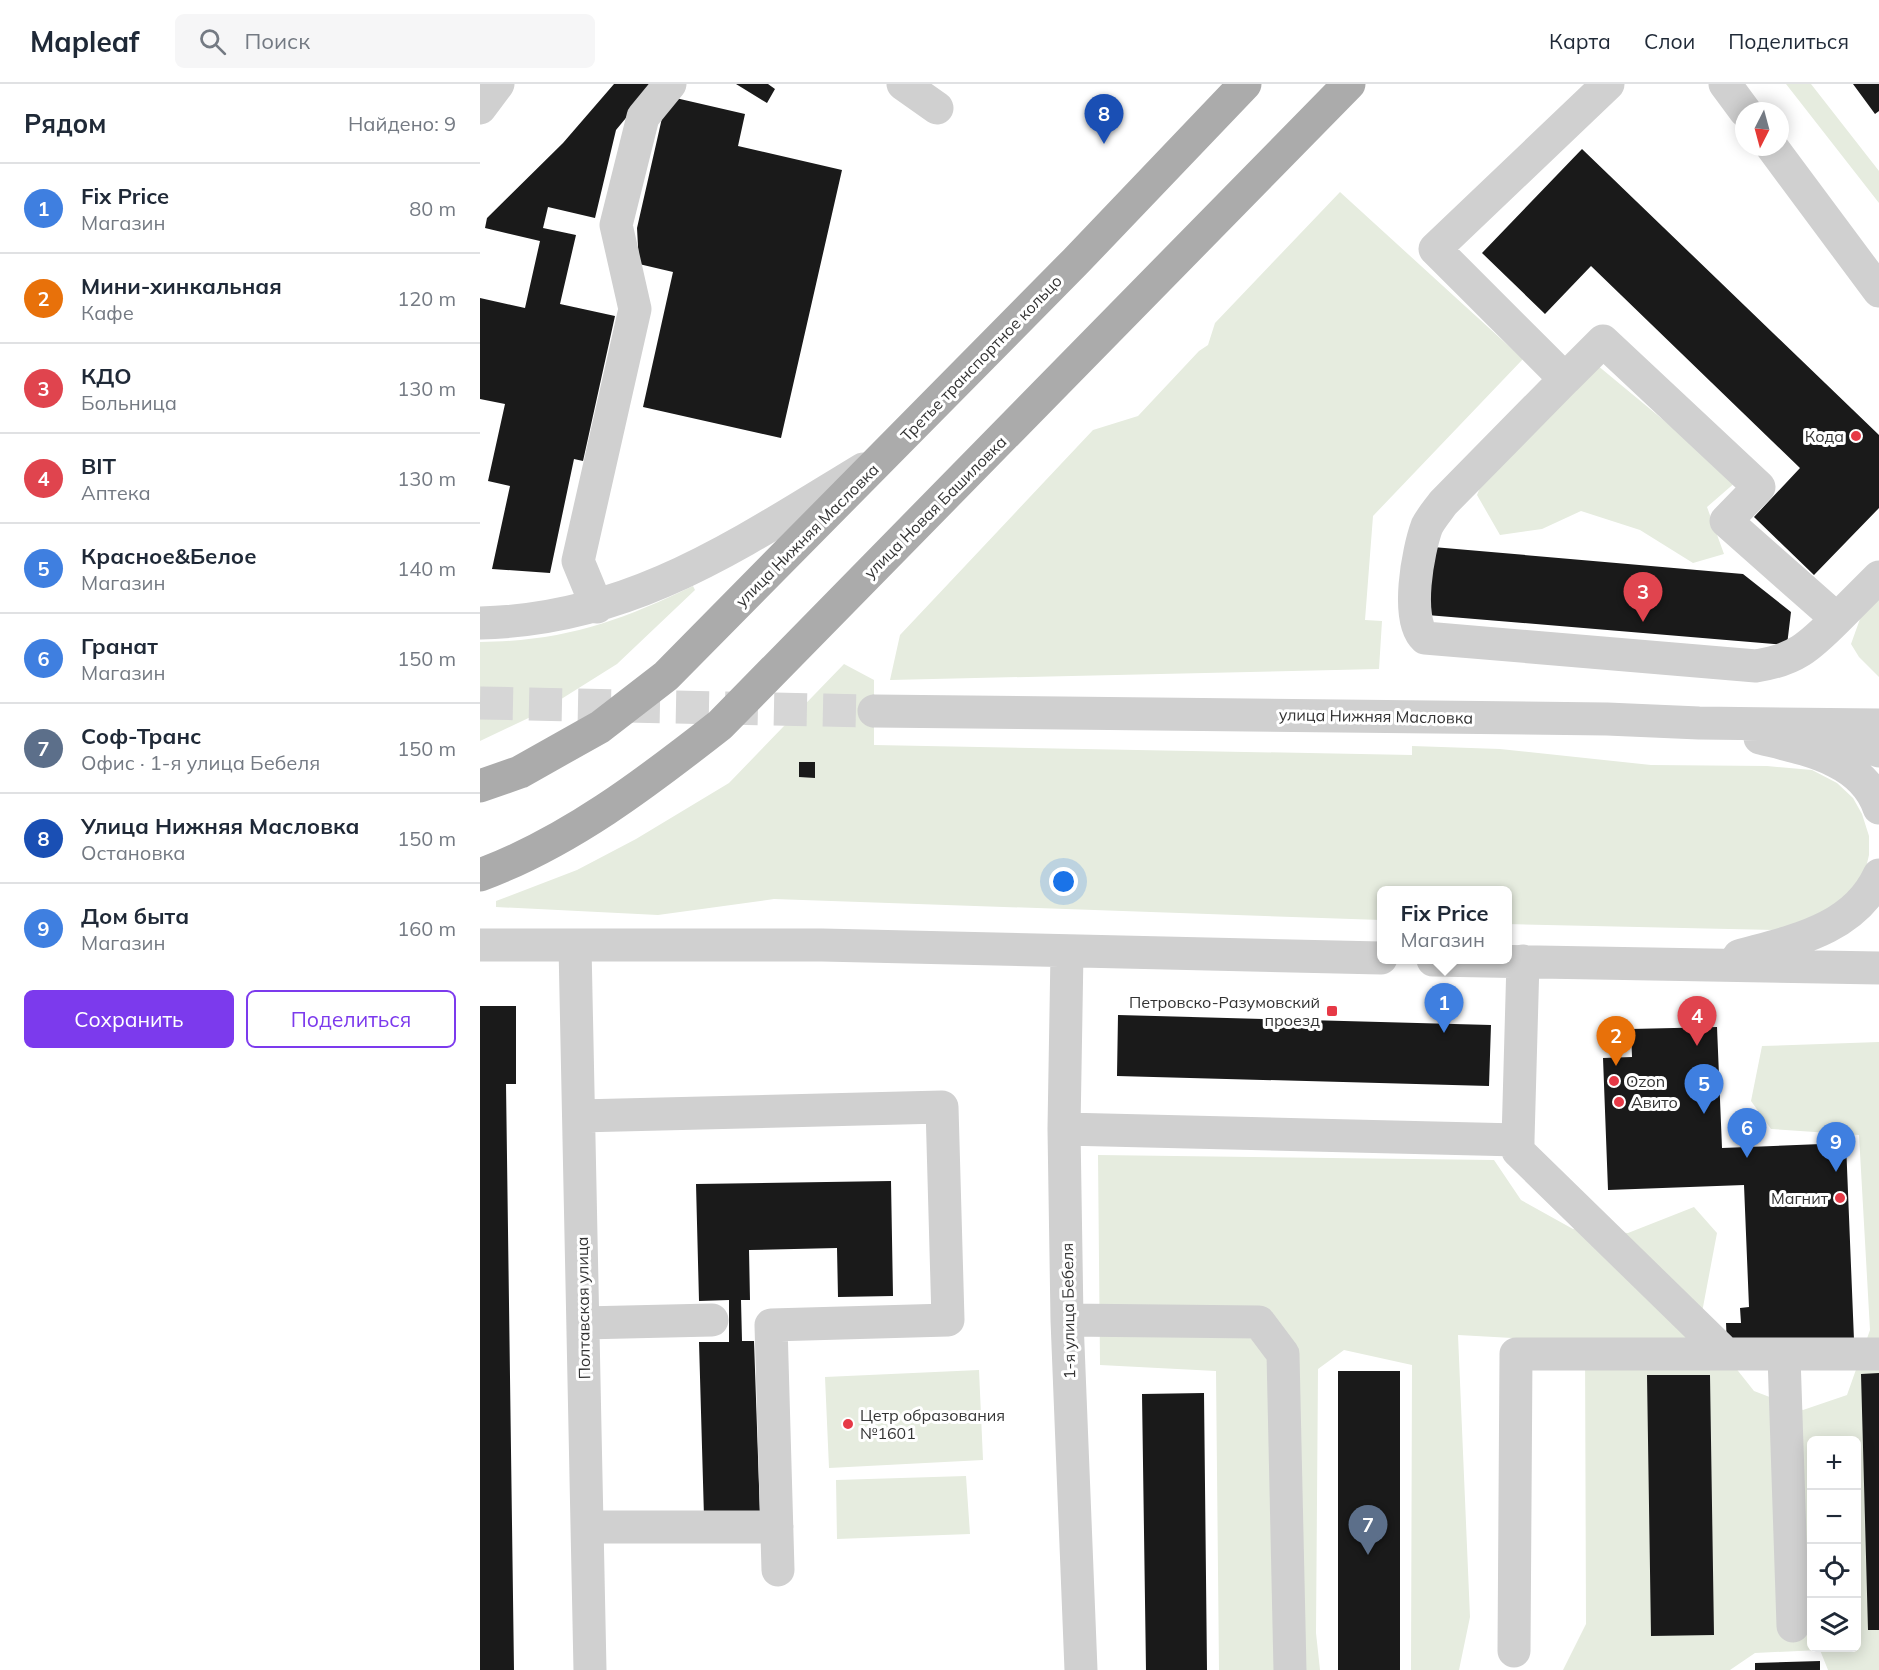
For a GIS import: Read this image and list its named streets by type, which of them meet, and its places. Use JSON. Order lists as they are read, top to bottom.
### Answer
{
  "streets": {
    "main road": ["Третье транспортное кольцо", "улица Новая Башиловка", "улица Нижняя Масловка"],
    "street": ["Полтавская улица", "1-я улица Бебеля"]
  },
  "crossings": [
    ["Третье транспортное кольцо", "улица Нижняя Масловка"]
  ],
  "places": {
    "other": [
      "Кода",
      "Ozon",
      "Авито",
      "Магнит",
      "Цетр образования №1601"
    ],
    "transit": ["Петровско-Разумовский проезд"]
  },
  "north": "bottom",
  "page": {
    "header": "Mapleaf",
    "search": "Поиск",
    "nav": ["Карта", "Слои", "Поделиться"],
    "heading": ["Рядом", "Найдено: 9"],
    "pins": [
      "8",
      "3",
      "1",
      "4",
      "2",
      "5",
      "6",
      "9",
      "7"
    ],
    "list": [
      {
        "mark": "1",
        "name": "Fix Price",
        "note": "Магазин",
        "value": "80 m"
      },
      {
        "mark": "2",
        "name": "Мини-хинкальная",
        "note": "Кафе",
        "value": "120 m"
      },
      {
        "mark": "3",
        "name": "КДО",
        "note": "Больница",
        "value": "130 m"
      },
      {
        "mark": "4",
        "name": "BIT",
        "note": "Аптека",
        "value": "130 m"
      },
      {
        "mark": "5",
        "name": "Красное&Белое",
        "note": "Магазин",
        "value": "140 m"
      },
      {
        "mark": "6",
        "name": "Гранат",
        "note": "Магазин",
        "value": "150 m"
      },
      {
        "mark": "7",
        "name": "Соф-Транс",
        "note": "Офис · 1-я улица Бебеля",
        "value": "150 m"
      },
      {
        "mark": "8",
        "name": "Улица Нижняя Масловка",
        "note": "Остановка",
        "value": "150 m"
      },
      {
        "mark": "9",
        "name": "Дом быта",
        "note": "Магазин",
        "value": "160 m"
      }
    ],
    "popup": ["Fix Price", "Магазин"],
    "buttons": ["Сохранить", "Поделиться"],
    "map_buttons": ["+", "−"]
  }
}
